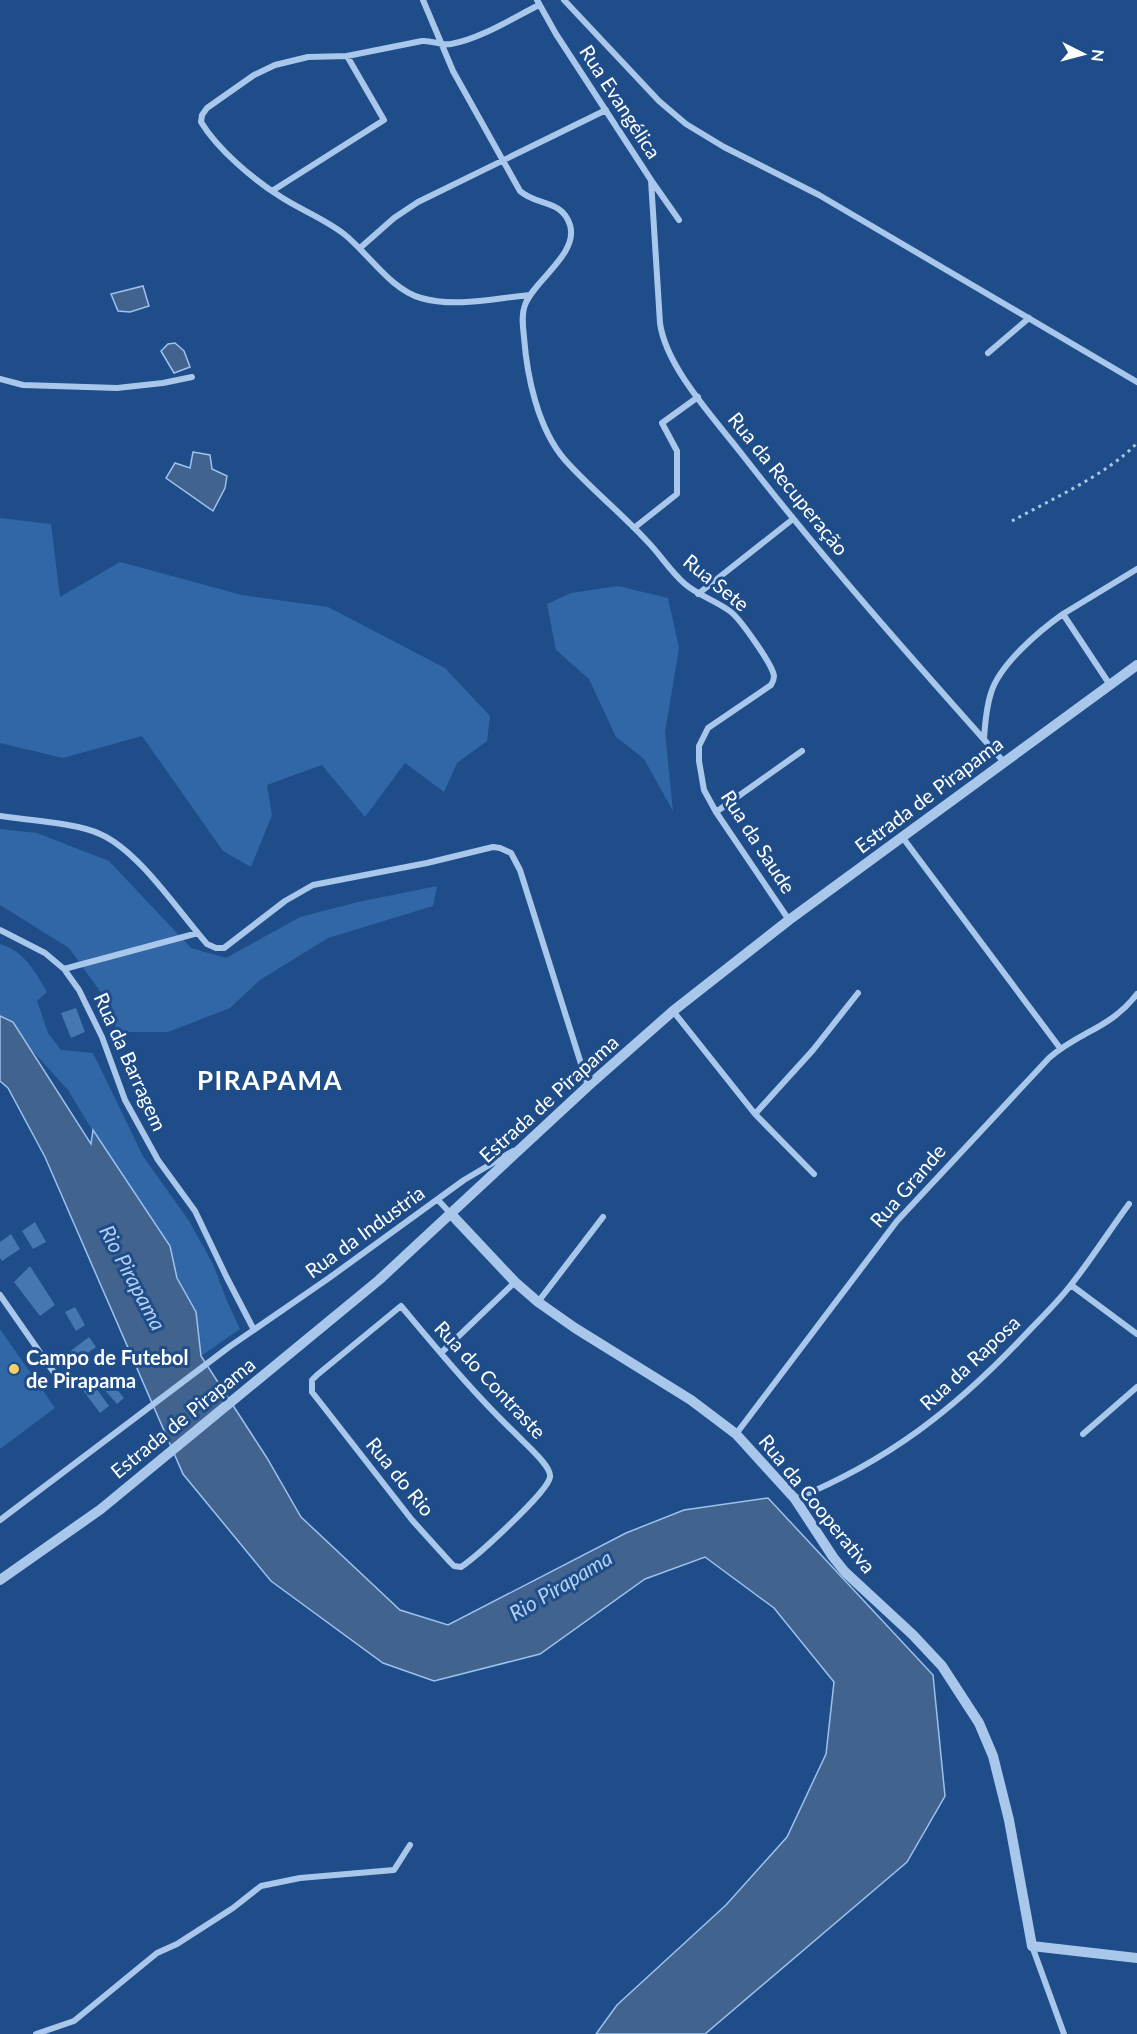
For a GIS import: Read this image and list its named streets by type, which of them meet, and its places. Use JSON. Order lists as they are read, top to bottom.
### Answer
{
  "streets": {
    "street": [
      "Rua Evangélica",
      "Rua da Recuperação",
      "Rua Sete",
      "Estrada de Pirapama",
      "Rua da Saude",
      "Rua da Barragem",
      "Rua Grande",
      "Rua da Industria",
      "Rua da Raposa",
      "Rua do Contraste",
      "Rua do Rio",
      "Rua da Cooperativa"
    ]
  },
  "crossings": [
    ["Rua Evangélica", "Rua da Recuperação"],
    ["Rua da Recuperação", "Estrada de Pirapama"],
    ["Rua Sete", "Rua da Saude"],
    ["Estrada de Pirapama", "Rua da Saude"],
    ["Estrada de Pirapama", "Rua da Industria"],
    ["Estrada de Pirapama", "Rua da Cooperativa"],
    ["Rua da Barragem", "Rua da Industria"],
    ["Rua Grande", "Rua da Cooperativa"],
    ["Rua da Raposa", "Rua da Cooperativa"],
    ["Rua do Contraste", "Rua do Rio"]
  ],
  "districts": ["PIRAPAMA"],
  "water": ["Rio Pirapama"],
  "places": ["Campo de Futebol de Pirapama"],
  "north": "right"
}
